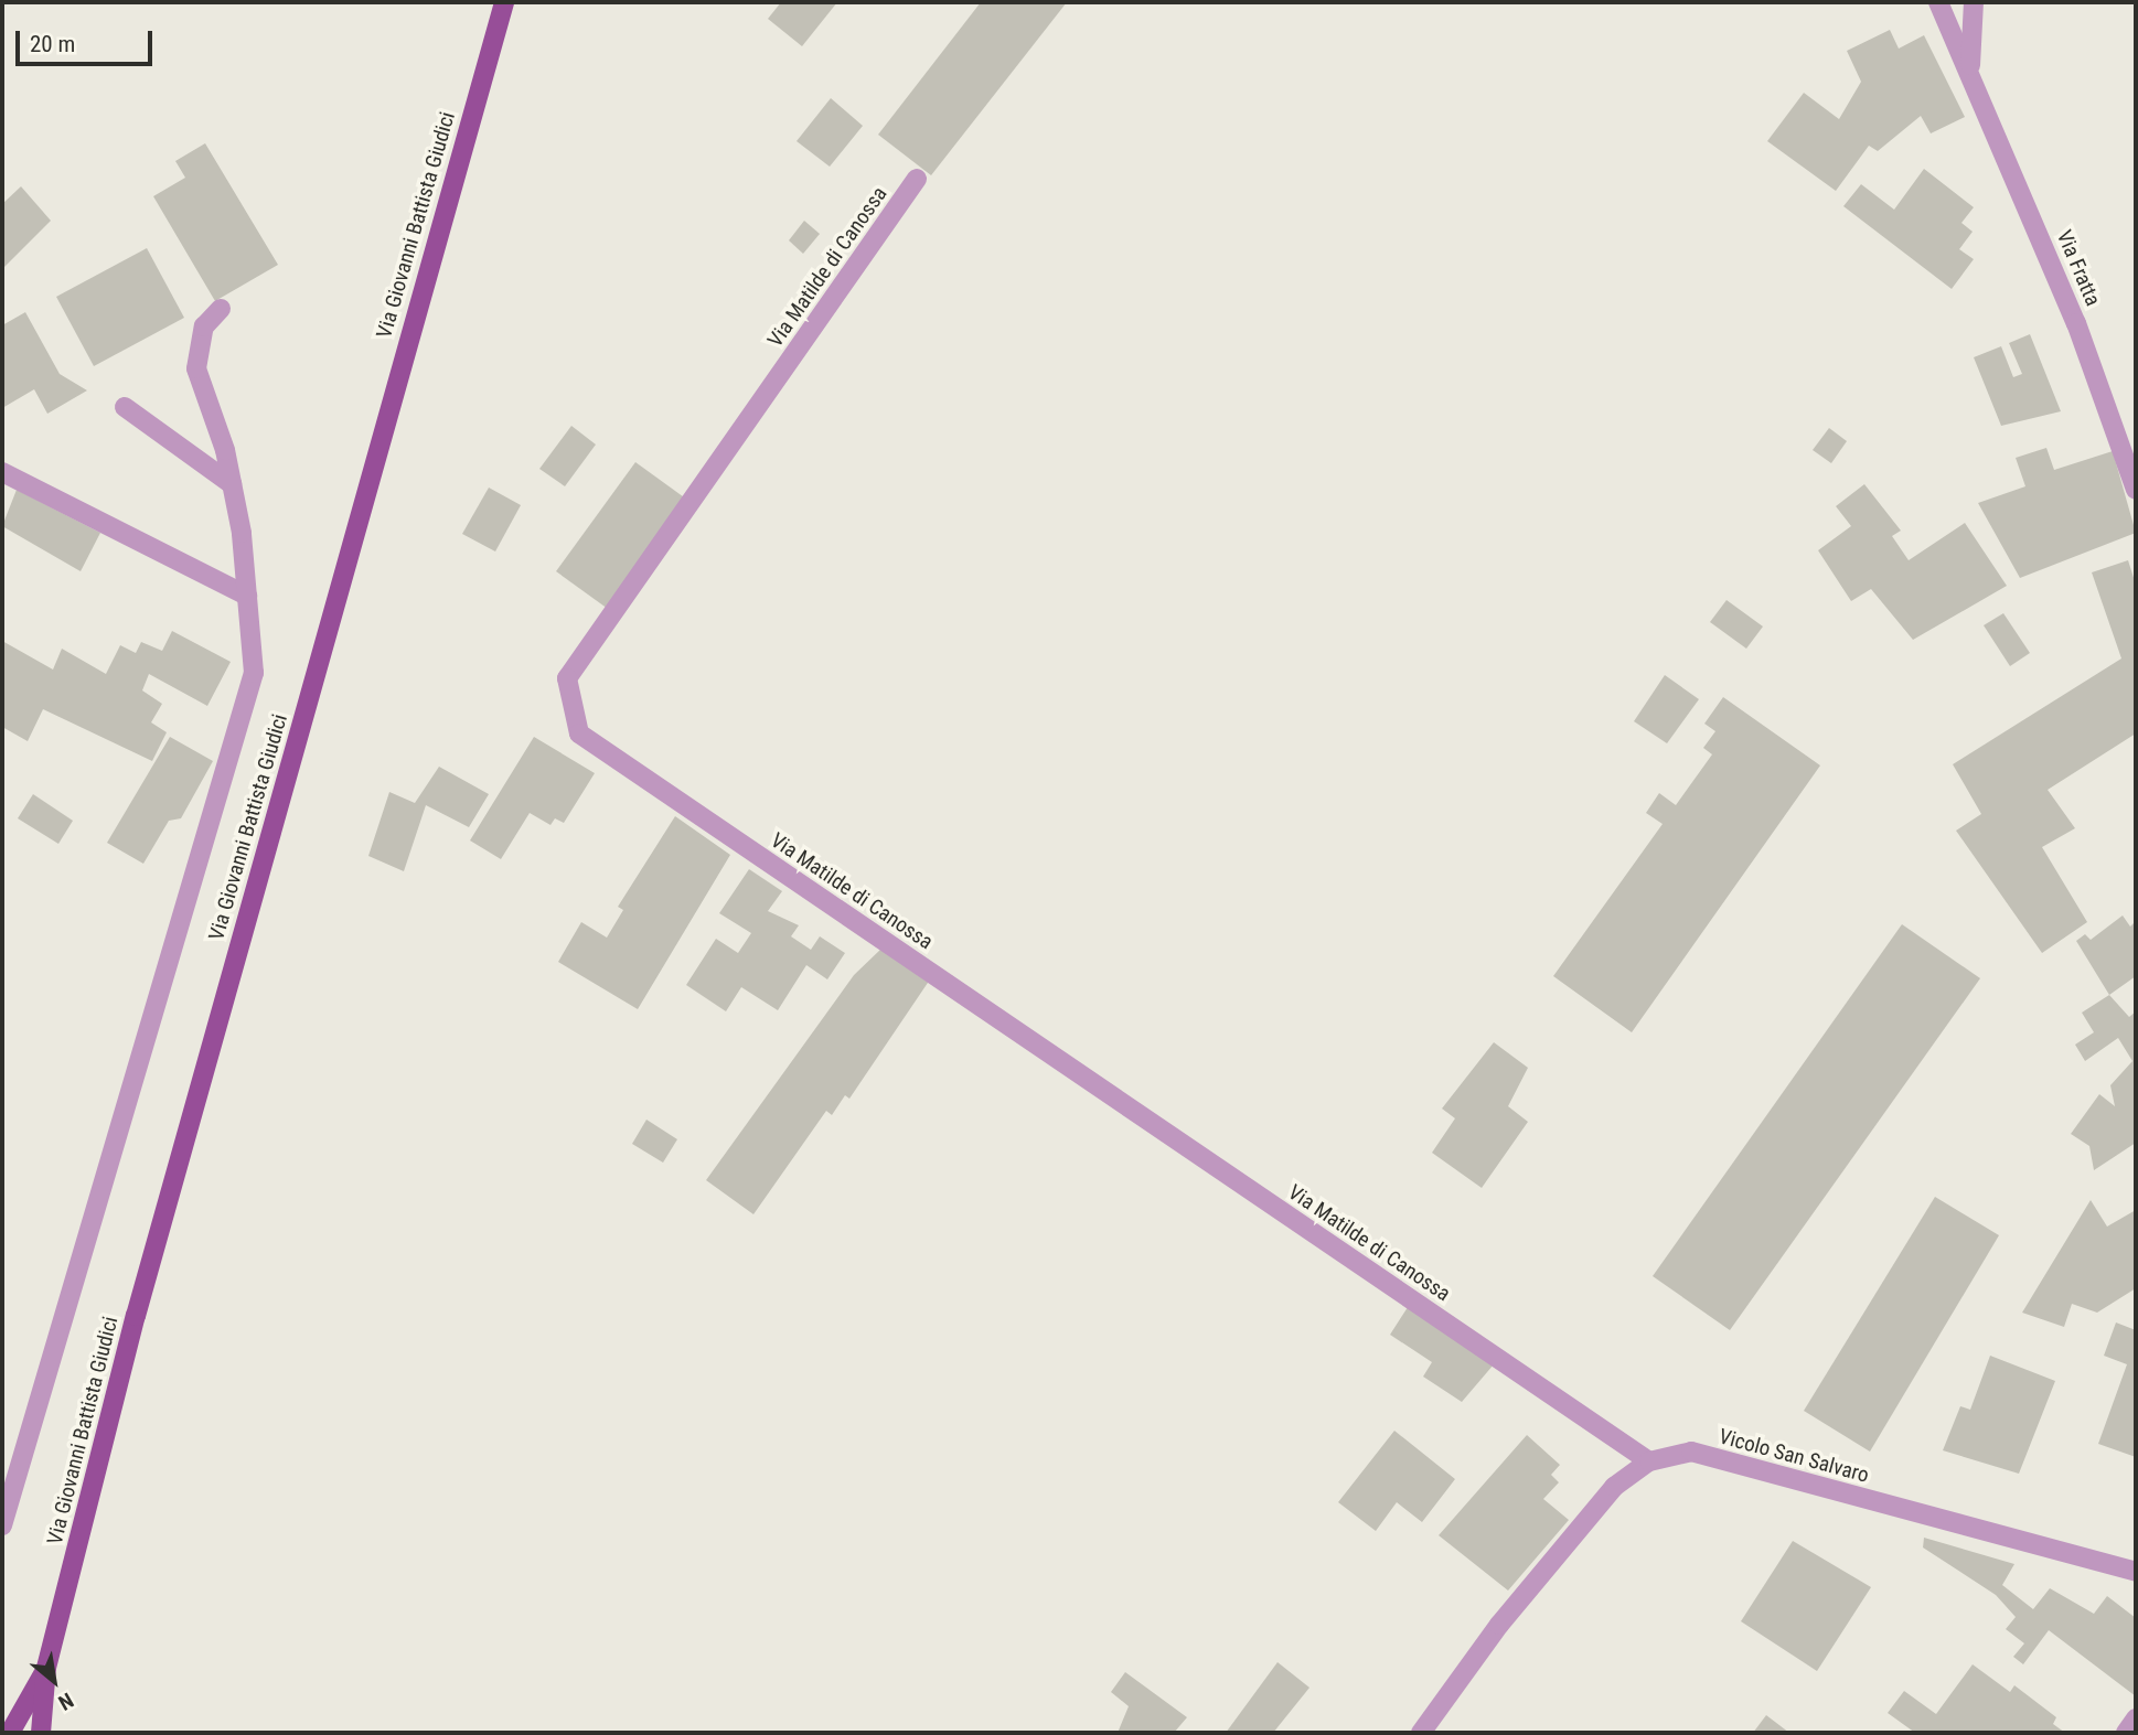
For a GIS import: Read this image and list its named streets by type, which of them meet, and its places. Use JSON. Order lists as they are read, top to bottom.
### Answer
{
  "streets": {
    "main road": ["Via Giovanni Battista Giudici"],
    "street": ["Via Matilde di Canossa", "Via Fratta", "Vicolo San Salvaro"]
  },
  "crossings": [
    ["Via Matilde di Canossa", "Vicolo San Salvaro"]
  ],
  "scale_bar": "20 m",
  "north": "bottom right"
}
